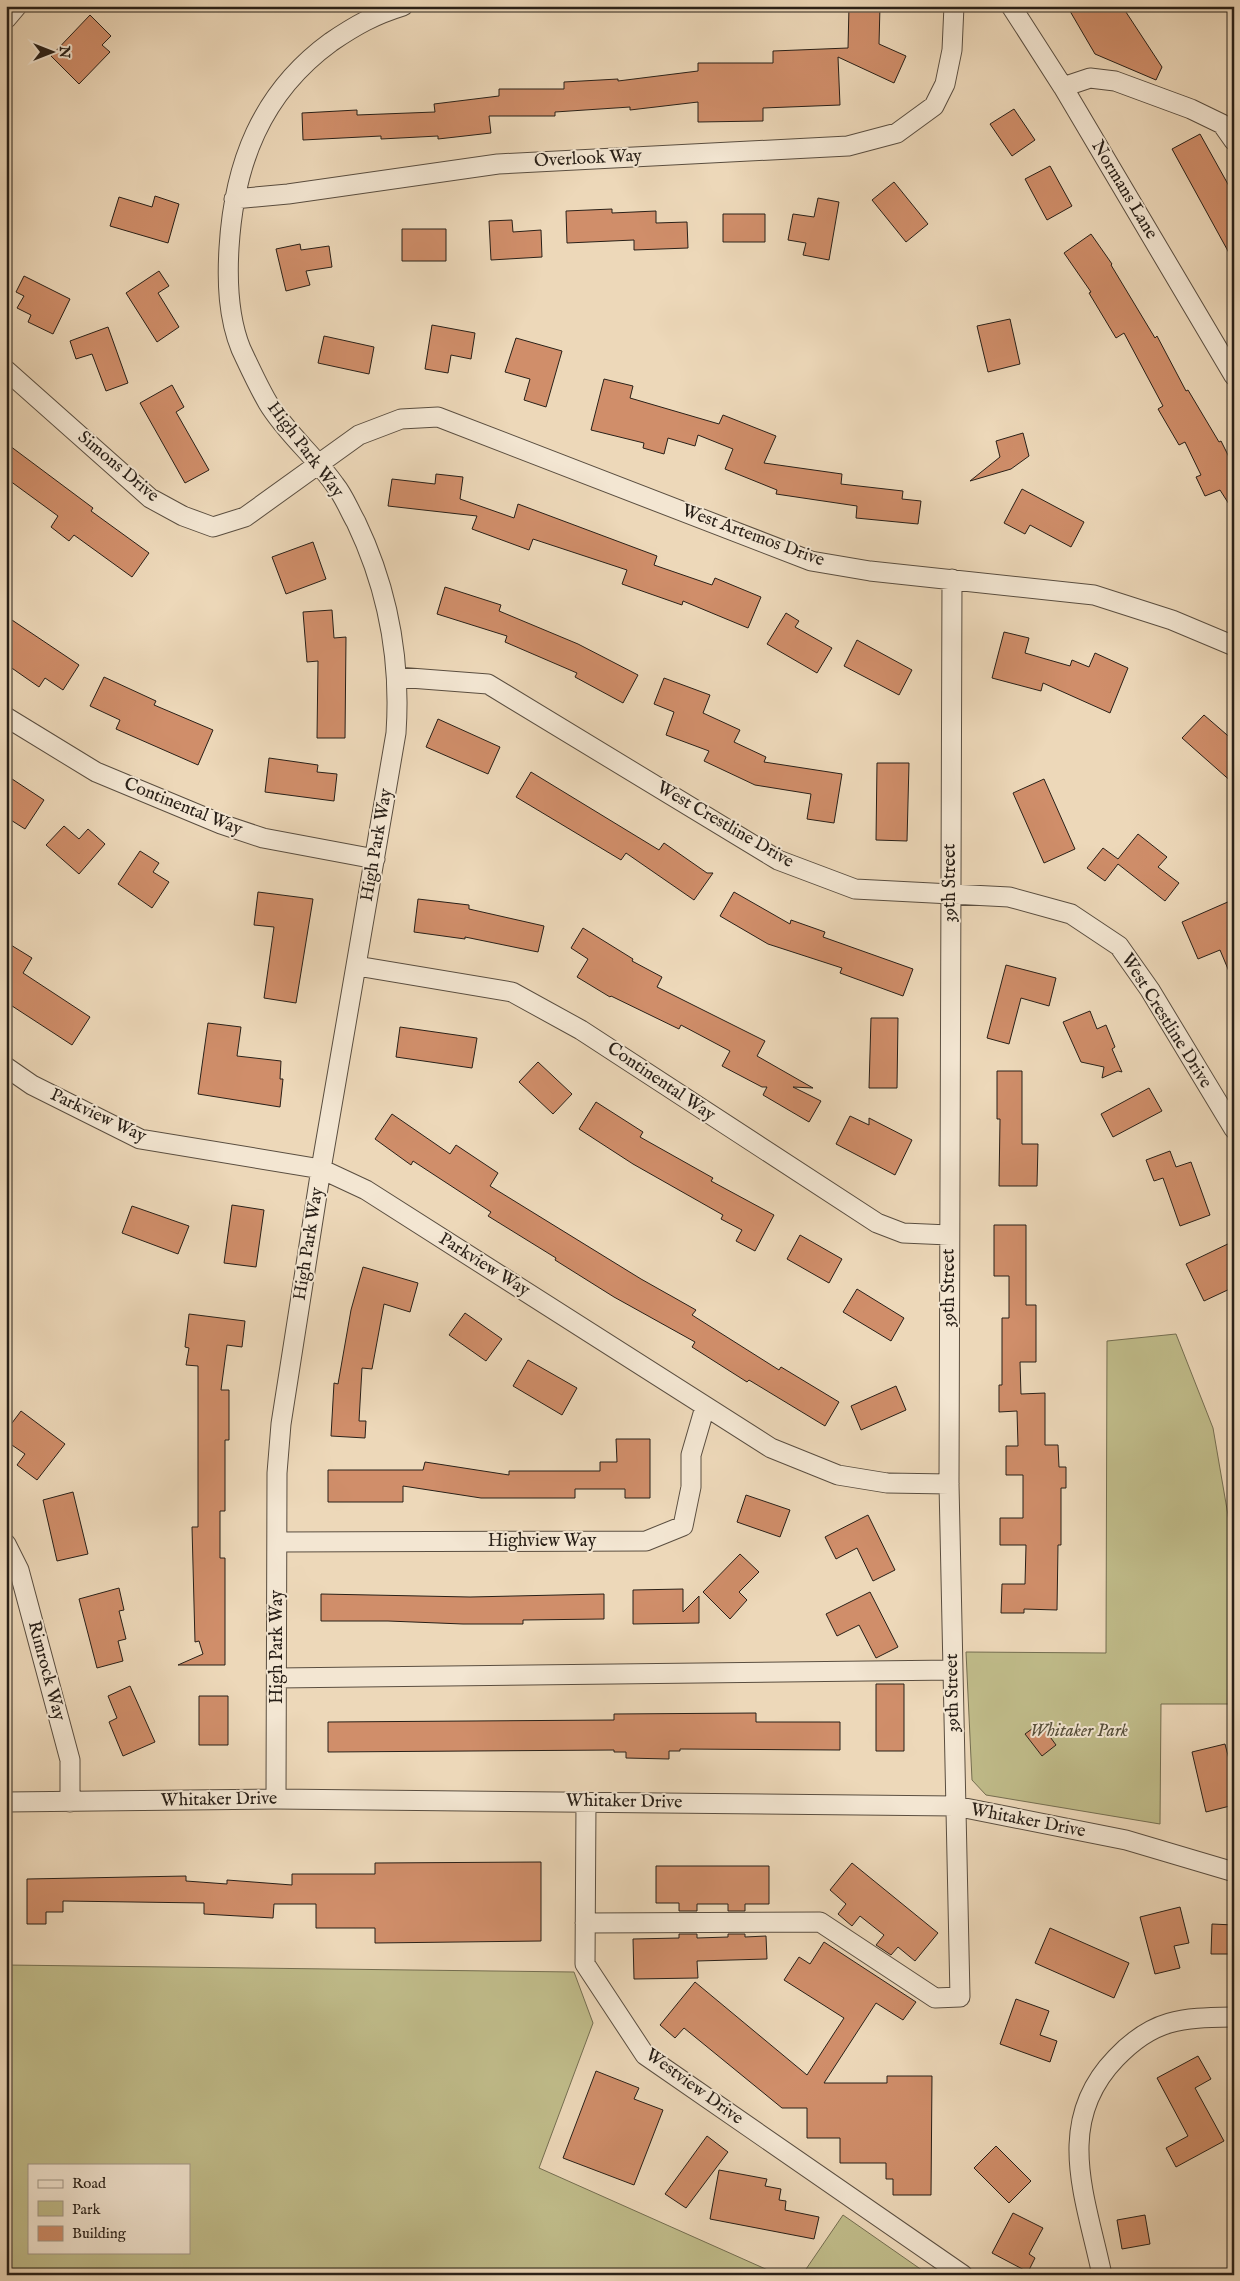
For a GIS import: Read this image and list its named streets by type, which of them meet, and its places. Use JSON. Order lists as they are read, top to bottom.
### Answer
{
  "streets": {
    "street": [
      "Overlook Way",
      "Normans Lane",
      "High Park Way",
      "Simons Drive",
      "West Artemos Drive",
      "Continental Way",
      "West Crestline Drive",
      "39th Street",
      "Parkview Way",
      "Highview Way",
      "Rimrock Way",
      "Whitaker Drive",
      "Westview Drive"
    ]
  },
  "crossings": [
    ["Overlook Way", "High Park Way"],
    ["High Park Way", "Simons Drive"],
    ["High Park Way", "West Artemos Drive"],
    ["High Park Way", "Continental Way"],
    ["High Park Way", "West Crestline Drive"],
    ["High Park Way", "Parkview Way"],
    ["High Park Way", "Highview Way"],
    ["High Park Way", "Whitaker Drive"],
    ["Simons Drive", "West Artemos Drive"],
    ["West Artemos Drive", "39th Street"],
    ["Continental Way", "39th Street"],
    ["West Crestline Drive", "39th Street"],
    ["39th Street", "Parkview Way"],
    ["39th Street", "Whitaker Drive"],
    ["39th Street", "Westview Drive"],
    ["Parkview Way", "Highview Way"],
    ["Rimrock Way", "Whitaker Drive"],
    ["Whitaker Drive", "Westview Drive"]
  ],
  "parks": ["Whitaker Park"],
  "legend": ["Road", "Park", "Building"],
  "north": "right"
}
